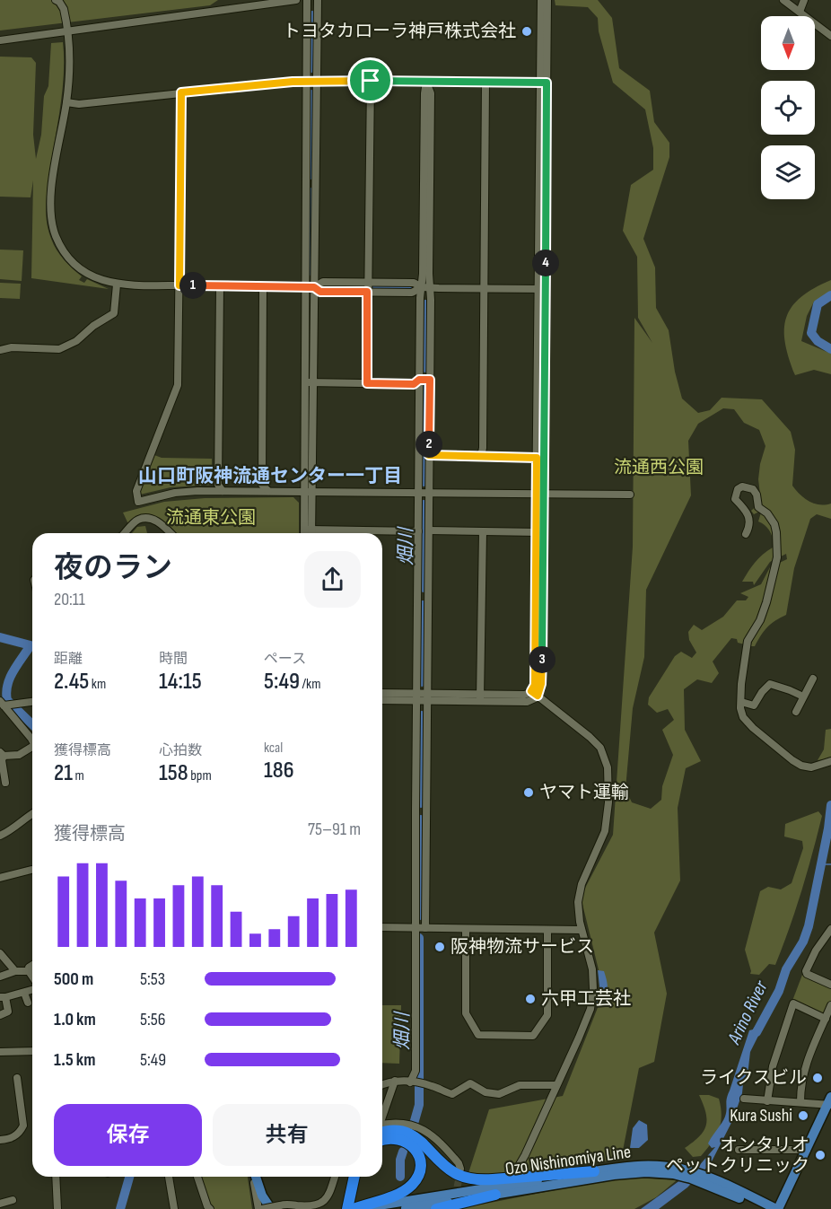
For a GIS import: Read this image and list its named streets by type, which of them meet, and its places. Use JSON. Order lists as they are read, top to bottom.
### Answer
{
  "streets": {
    "main road": ["Ozo Nishinomiya Line"]
  },
  "districts": ["山口町阪神流通センター一丁目"],
  "water": ["畑川", "Arino River"],
  "parks": ["流通西公園", "流通東公園"],
  "places": [
    "トヨタカローラ神戸株式会社",
    "ヤマト運輸",
    "阪神物流サービス",
    "六甲工芸社",
    "ライクスビル",
    "Kura Sushi",
    "オンタリオ ペットクリニック"
  ],
  "north": "bottom",
  "page": {
    "pins": [
      "4",
      "1",
      "2",
      "3"
    ],
    "heading": ["夜のラン", "20:11"],
    "stats": [
      ["距離", "2.45 km"],
      ["時間", "14:15"],
      ["ペース", "5:49 /km"],
      ["獲得標高", "21 m"],
      ["心拍数", "158 bpm"],
      ["kcal", "186"]
    ],
    "chart": ["獲得標高", "75–91 m"],
    "list": [
      {
        "name": "500 m",
        "note": "5:53"
      },
      {
        "name": "1.0 km",
        "note": "5:56"
      },
      {
        "name": "1.5 km",
        "note": "5:49"
      }
    ],
    "buttons": ["保存", "共有"]
  }
}
